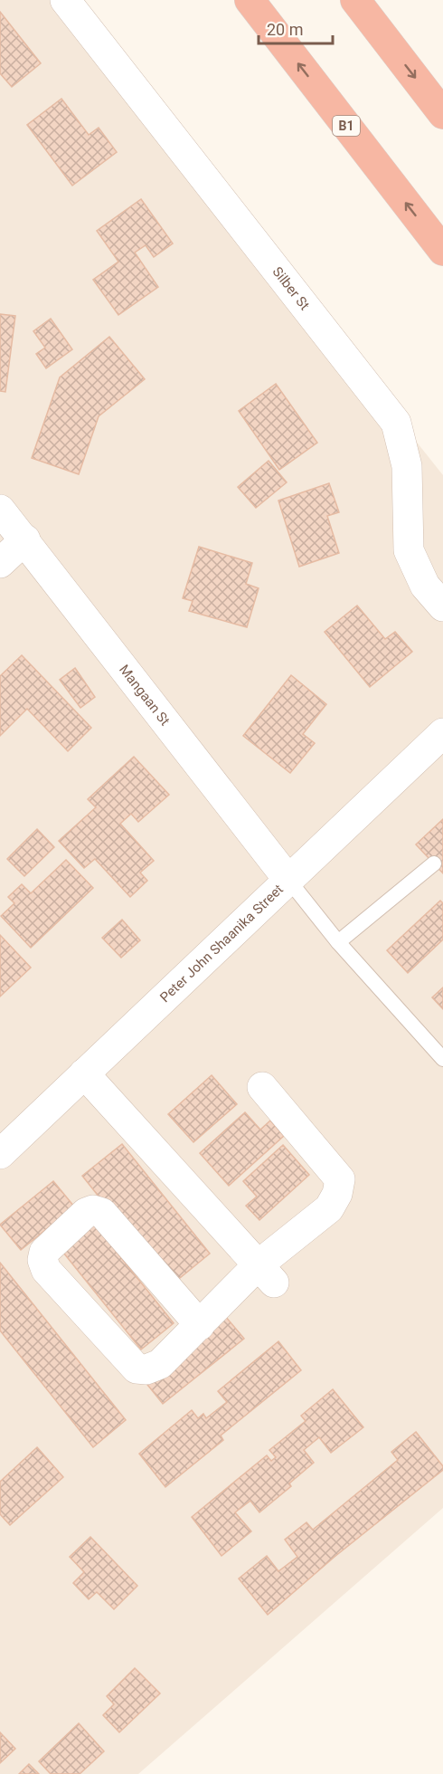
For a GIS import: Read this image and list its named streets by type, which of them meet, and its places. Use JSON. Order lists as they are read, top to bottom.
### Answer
{
  "streets": {
    "highway": ["B1"],
    "street": ["Silber St", "Mangaan St", "Peter John Shaanika Street"]
  },
  "crossings": [
    ["Mangaan St", "Peter John Shaanika Street"]
  ],
  "scale_bar": "20 m"
}
